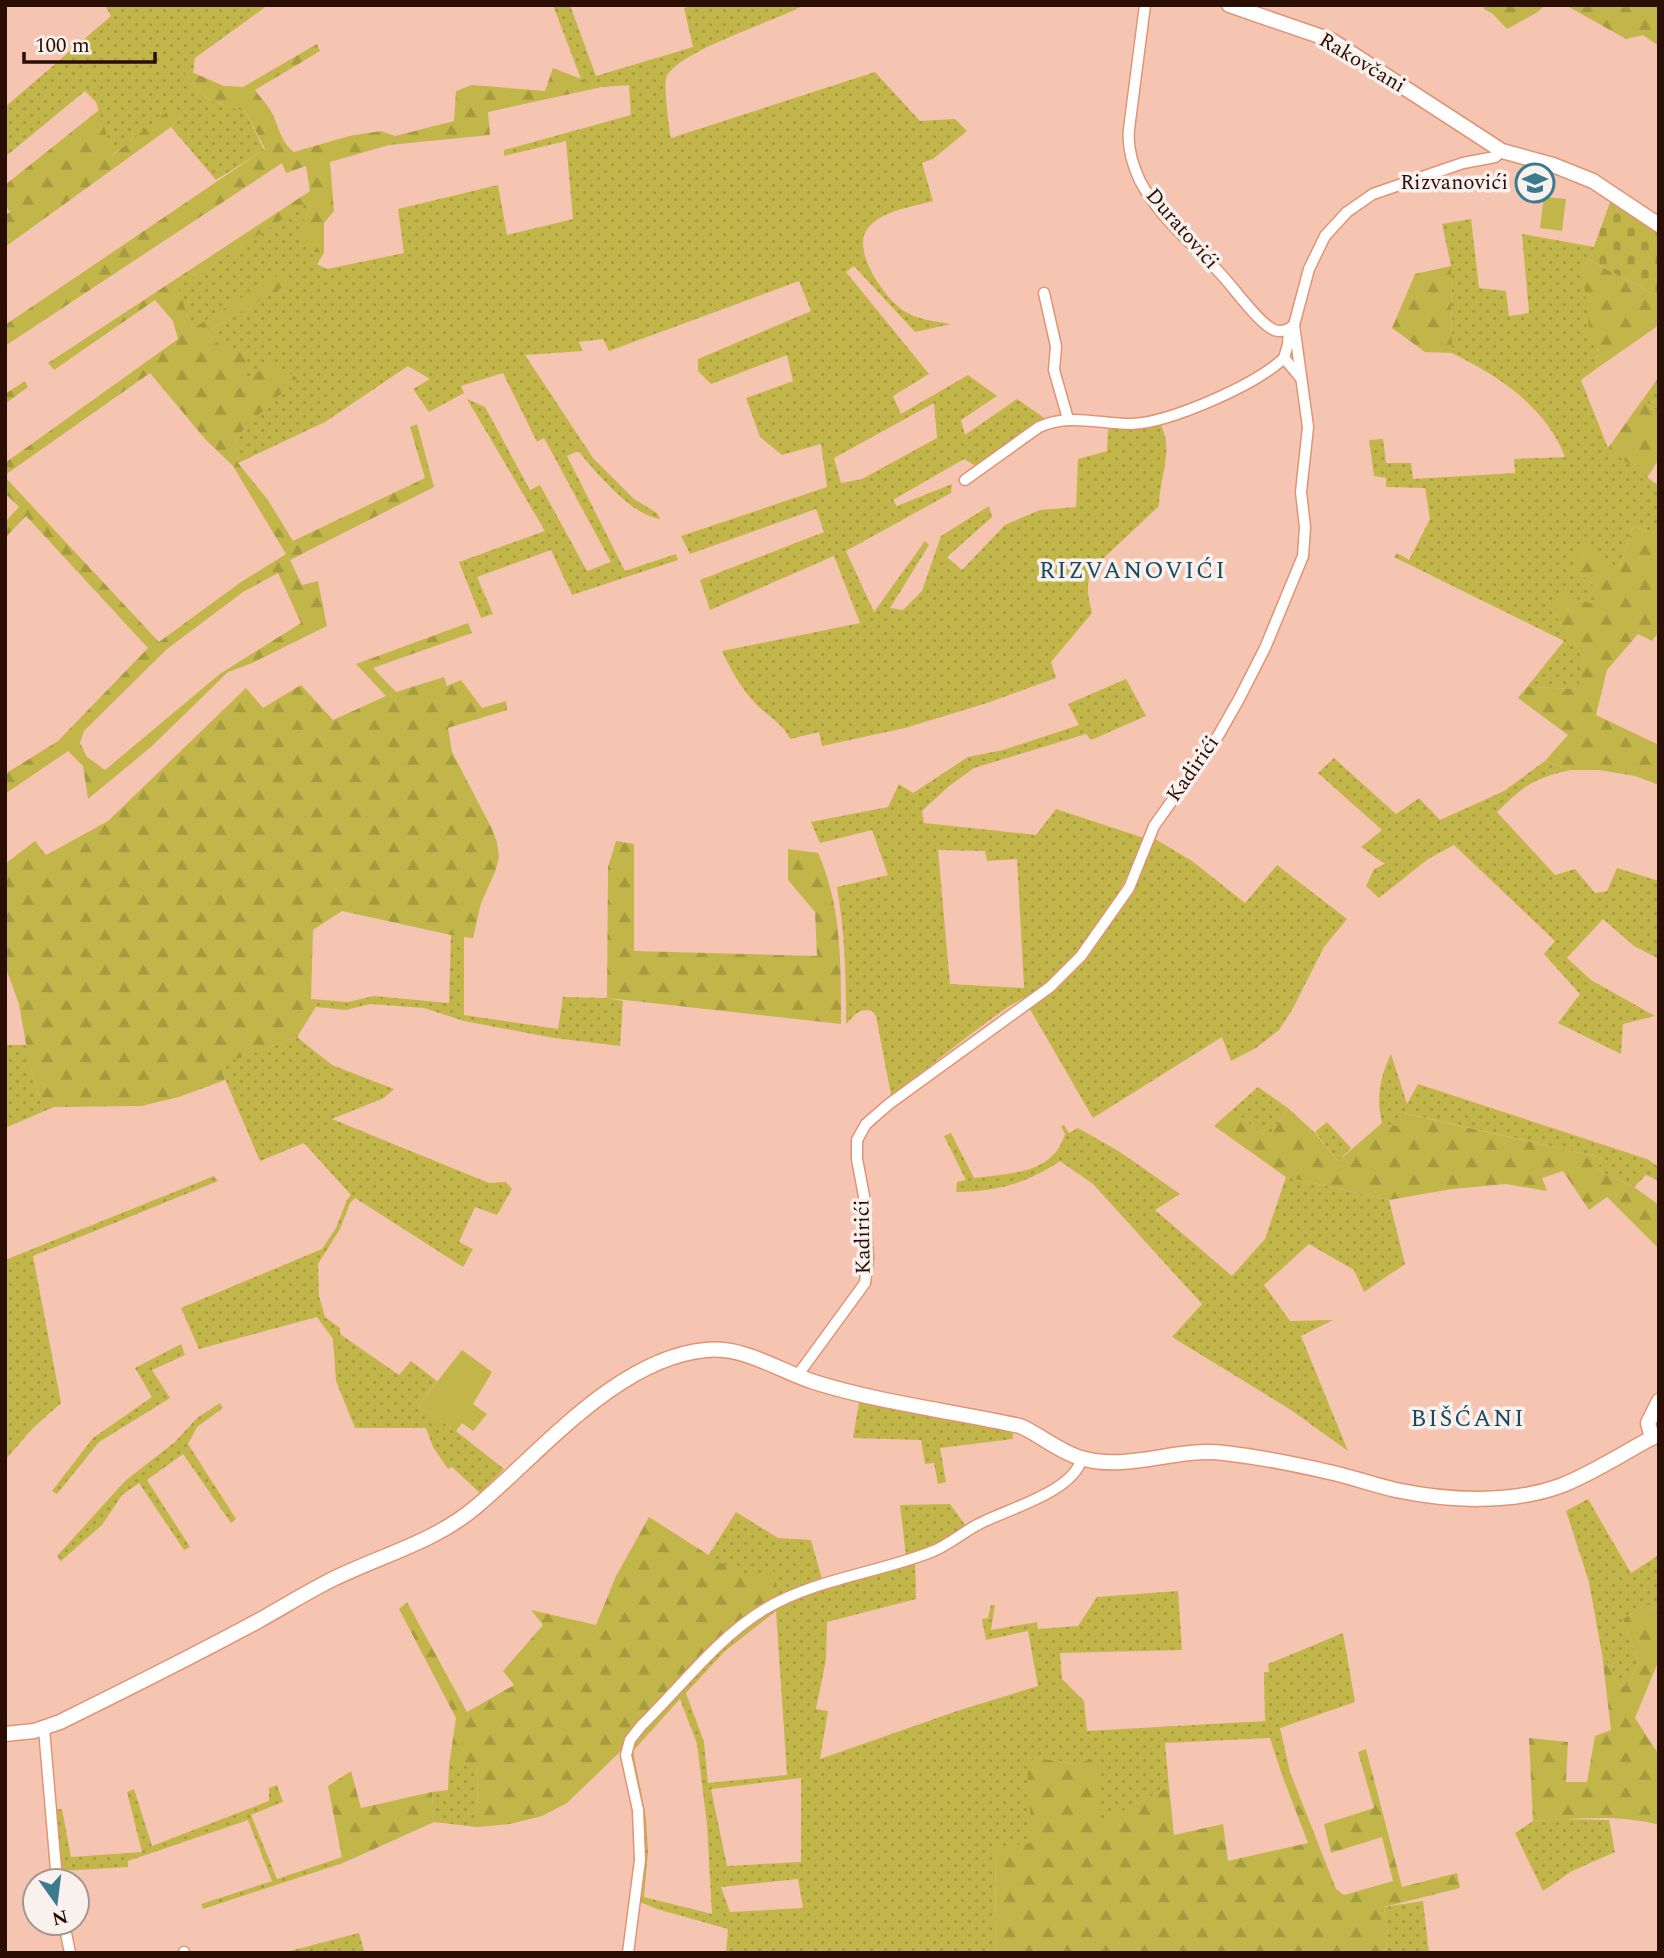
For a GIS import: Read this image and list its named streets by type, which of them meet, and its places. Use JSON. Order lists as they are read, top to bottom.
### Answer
{
  "streets": {
    "street": ["Rakovčani", "Duratovići", "Kadirići"]
  },
  "crossings": [
    ["Rakovčani", "Kadirići"],
    ["Duratovići", "Kadirići"]
  ],
  "districts": ["RIZVANOVIĆI", "BIŠĆANI"],
  "places": {
    "school or university": ["Rizvanovići"]
  },
  "scale_bar": "100 m",
  "north": "bottom"
}
